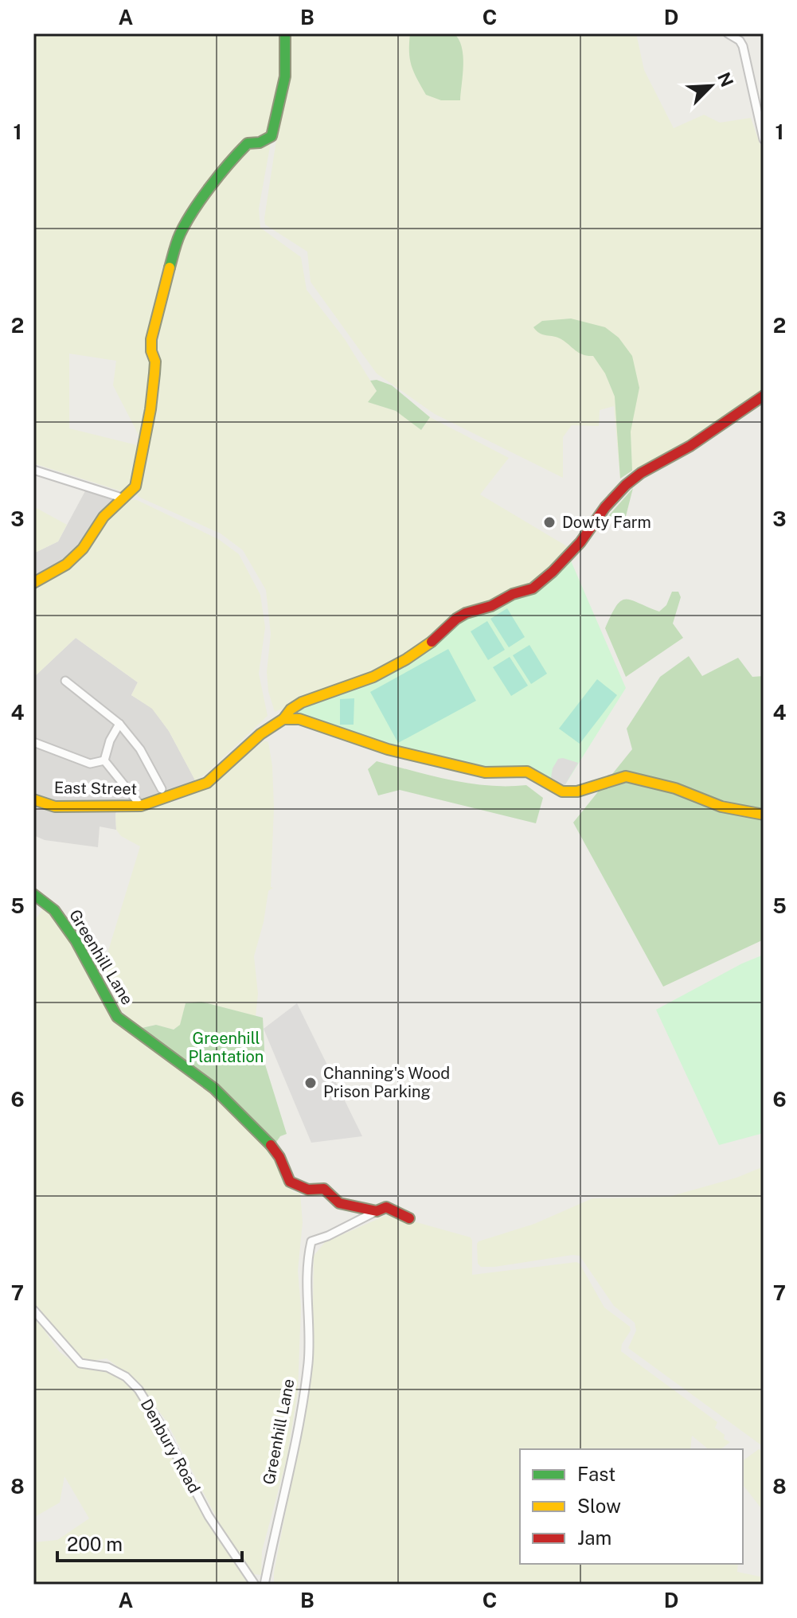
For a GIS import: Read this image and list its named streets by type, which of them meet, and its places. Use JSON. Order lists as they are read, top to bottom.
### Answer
{
  "streets": {
    "street": ["East Street", "Greenhill Lane", "Denbury Road"]
  },
  "parks": ["Greenhill Plantation"],
  "places": ["Dowty Farm", "Channing's Wood Prison Parking"],
  "legend": ["Fast", "Slow", "Jam"],
  "scale_bar": "200 m",
  "north": "top right",
  "grid": {
    "columns": [
      "A",
      "B",
      "C",
      "D"
    ],
    "rows": [
      "1",
      "2",
      "3",
      "4",
      "5",
      "6",
      "7",
      "8"
    ]
  }
}
